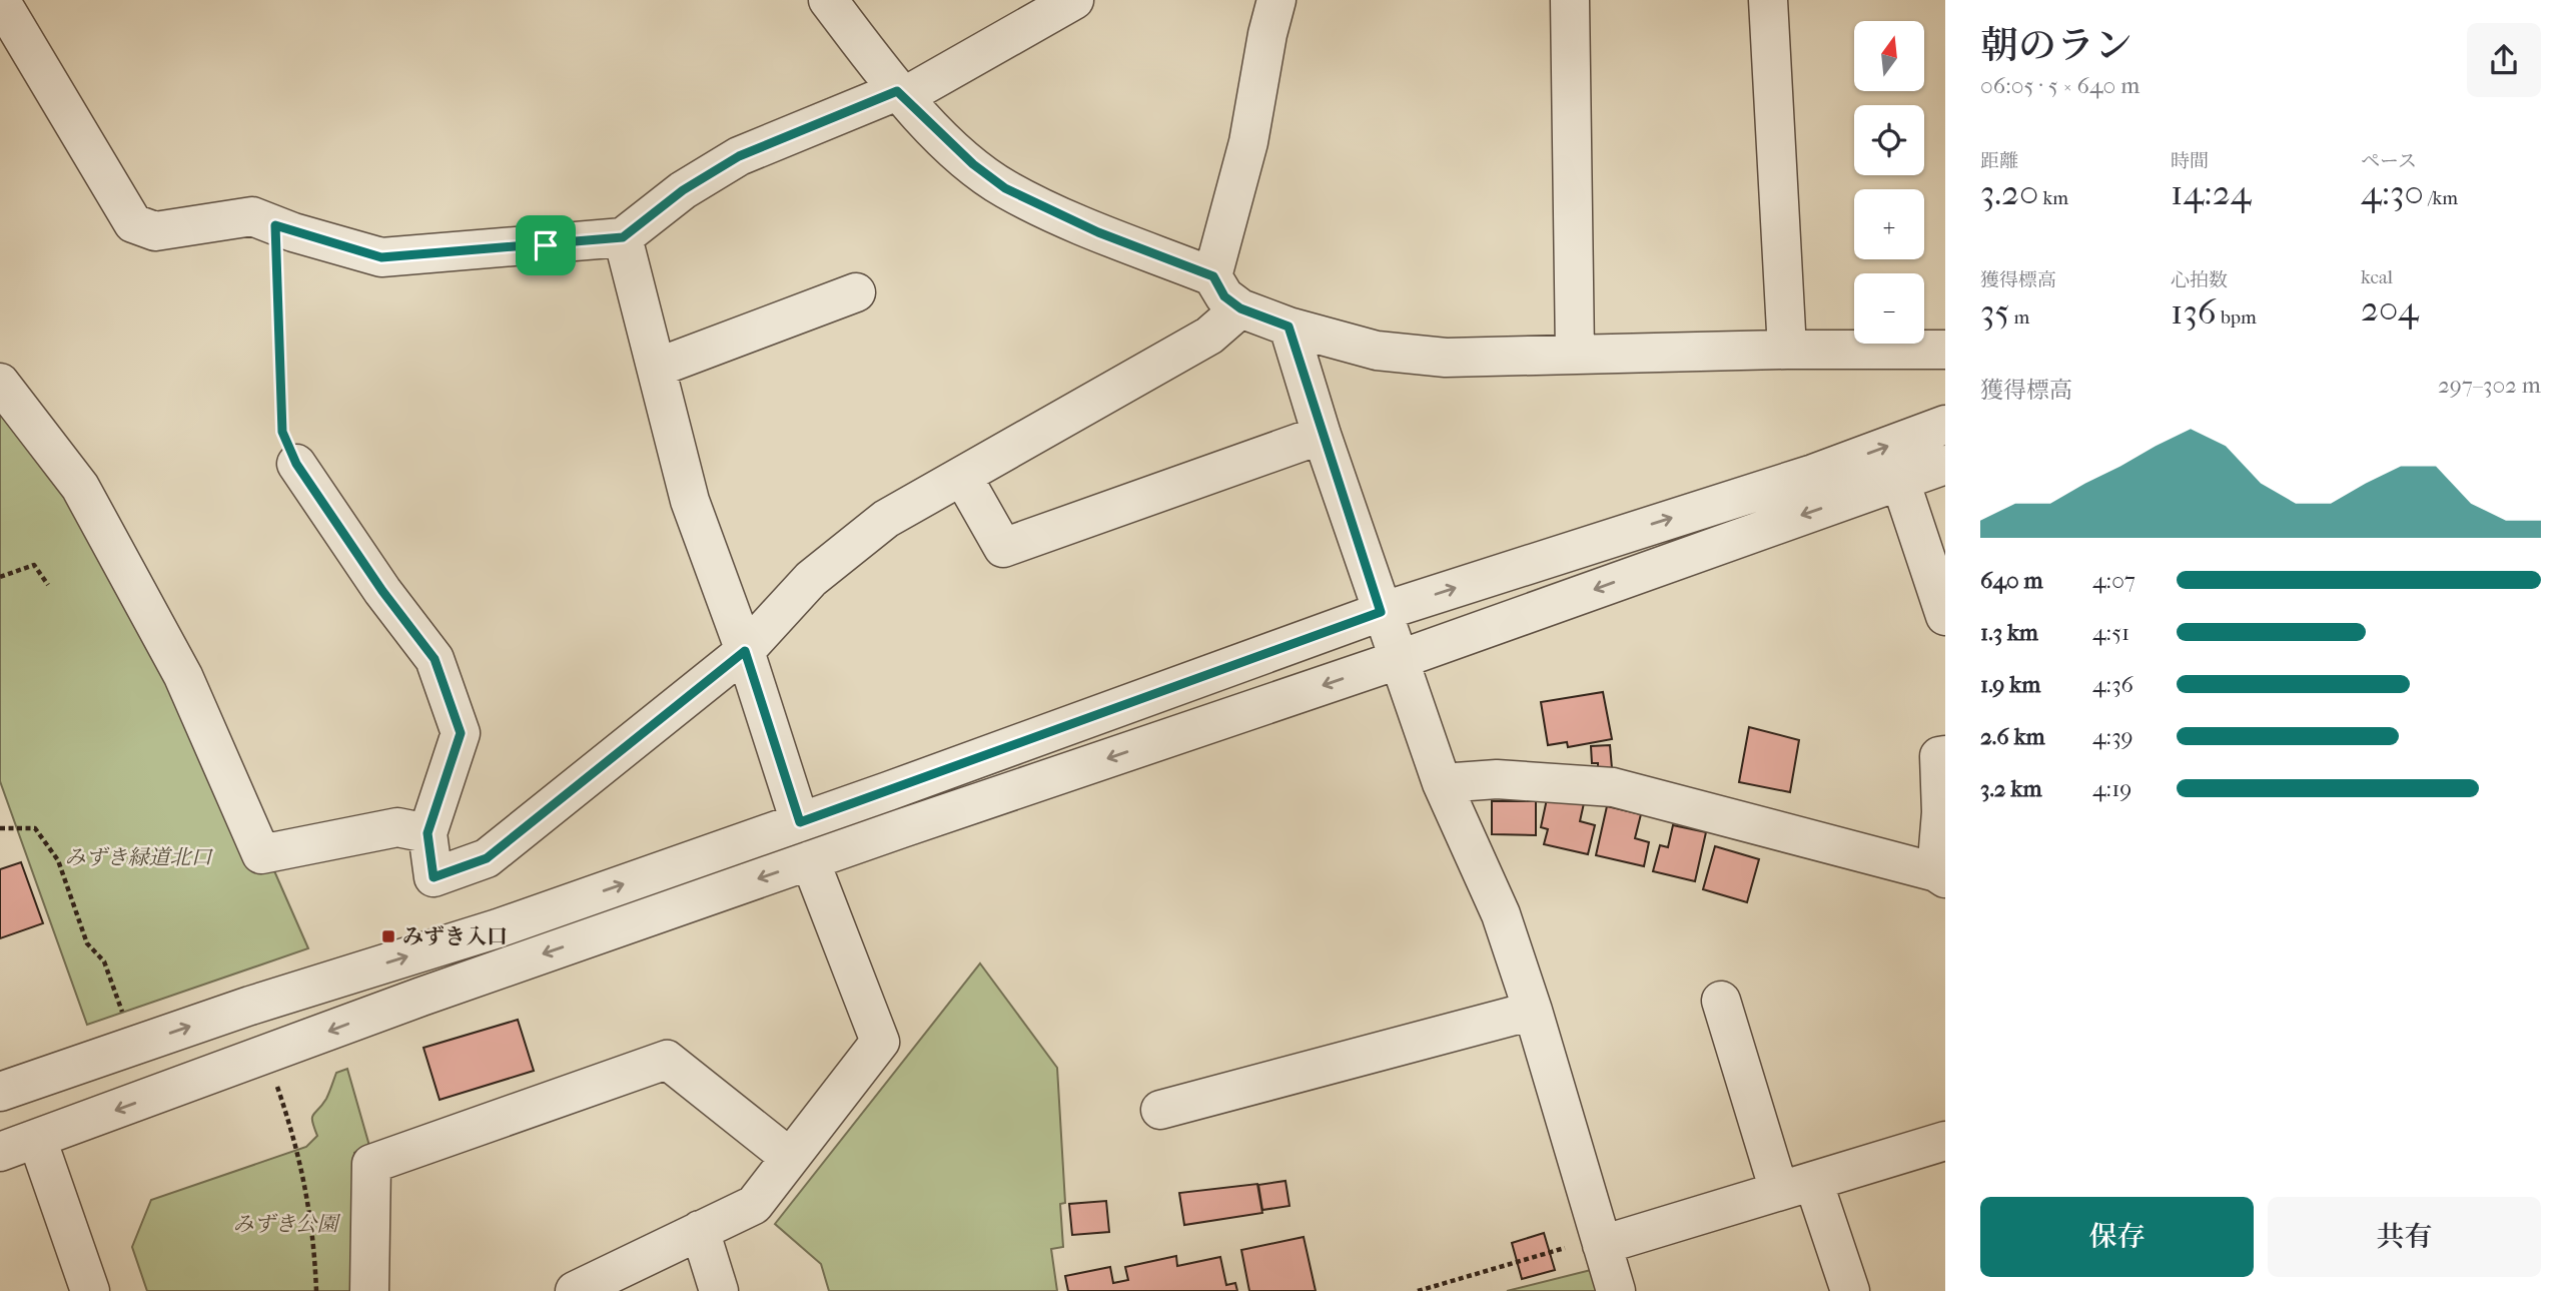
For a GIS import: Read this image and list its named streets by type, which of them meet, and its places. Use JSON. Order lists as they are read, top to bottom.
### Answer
{
  "parks": ["みずき緑道北口", "みずき公園"],
  "places": {
    "transit": ["みずき入口"]
  },
  "north": "top",
  "page": {
    "heading": ["朝のラン", "06:05 · 5 × 640 m"],
    "map_buttons": ["+", "−"],
    "stats": [
      ["距離", "3.20 km"],
      ["時間", "14:24"],
      ["ペース", "4:30 /km"],
      ["獲得標高", "35 m"],
      ["心拍数", "136 bpm"],
      ["kcal", "204"]
    ],
    "chart": ["獲得標高", "297–302 m"],
    "list": [
      {
        "name": "640 m",
        "note": "4:07"
      },
      {
        "name": "1.3 km",
        "note": "4:51"
      },
      {
        "name": "1.9 km",
        "note": "4:36"
      },
      {
        "name": "2.6 km",
        "note": "4:39"
      },
      {
        "name": "3.2 km",
        "note": "4:19"
      }
    ],
    "buttons": ["保存", "共有"]
  }
}
